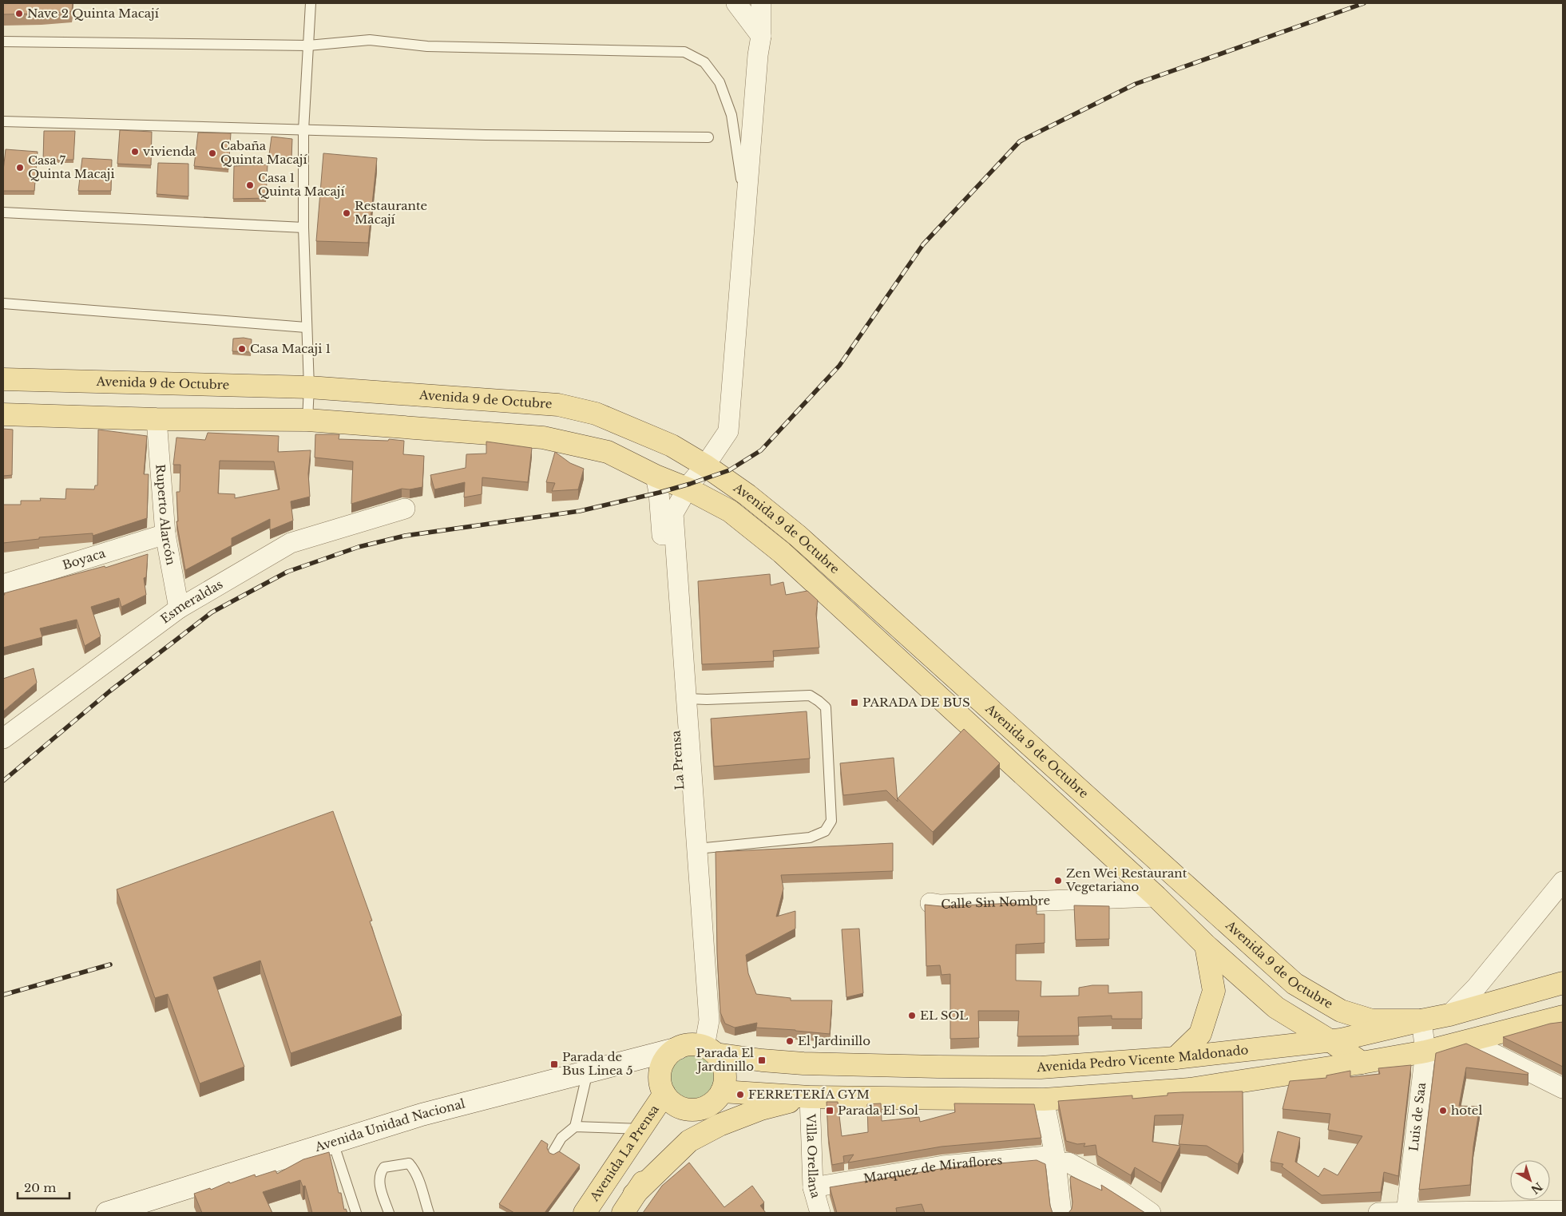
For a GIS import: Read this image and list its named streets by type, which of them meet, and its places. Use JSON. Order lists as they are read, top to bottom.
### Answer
{
  "streets": {
    "main road": ["Avenida 9 de Octubre", "Avenida Pedro Vicente Maldonado", "Avenida La Prensa"],
    "street": [
      "Ruperto Alarcón",
      "Boyaca",
      "Esmeraldas",
      "La Prensa",
      "Calle Sin Nombre",
      "Luis de Saa",
      "Avenida Unidad Nacional",
      "Villa Orellana",
      "Marquez de Miraflores"
    ]
  },
  "crossings": [
    ["Avenida 9 de Octubre", "Ruperto Alarcón"],
    ["Avenida 9 de Octubre", "La Prensa"],
    ["Avenida 9 de Octubre", "Calle Sin Nombre"],
    ["Avenida 9 de Octubre", "Avenida Pedro Vicente Maldonado"],
    ["Avenida 9 de Octubre", "Luis de Saa"],
    ["Ruperto Alarcón", "Boyaca"],
    ["Ruperto Alarcón", "Esmeraldas"],
    ["La Prensa", "Avenida Pedro Vicente Maldonado"],
    ["La Prensa", "Avenida Unidad Nacional"],
    ["La Prensa", "Avenida La Prensa"],
    ["Avenida Pedro Vicente Maldonado", "Luis de Saa"],
    ["Avenida Pedro Vicente Maldonado", "Avenida Unidad Nacional"],
    ["Avenida Pedro Vicente Maldonado", "Avenida La Prensa"],
    ["Avenida Unidad Nacional", "Avenida La Prensa"],
    ["Villa Orellana", "Marquez de Miraflores"]
  ],
  "places": {
    "other": [
      "Nave 2 Quinta Macají",
      "vivienda",
      "Cabaña Quinta Macají",
      "Casa 7 Quinta Macaji",
      "Casa 1 Quinta Macají",
      "Restaurante Macají",
      "Casa Macaji 1",
      "Zen Wei Restaurant Vegetariano",
      "EL SOL",
      "El Jardinillo",
      "FERRETERÍA GYM",
      "hotel"
    ],
    "transit": [
      "PARADA DE BUS",
      "Parada El Jardinillo",
      "Parada de Bus Linea 5",
      "Parada El Sol"
    ]
  },
  "scale_bar": "20 m",
  "north": "bottom right"
}
